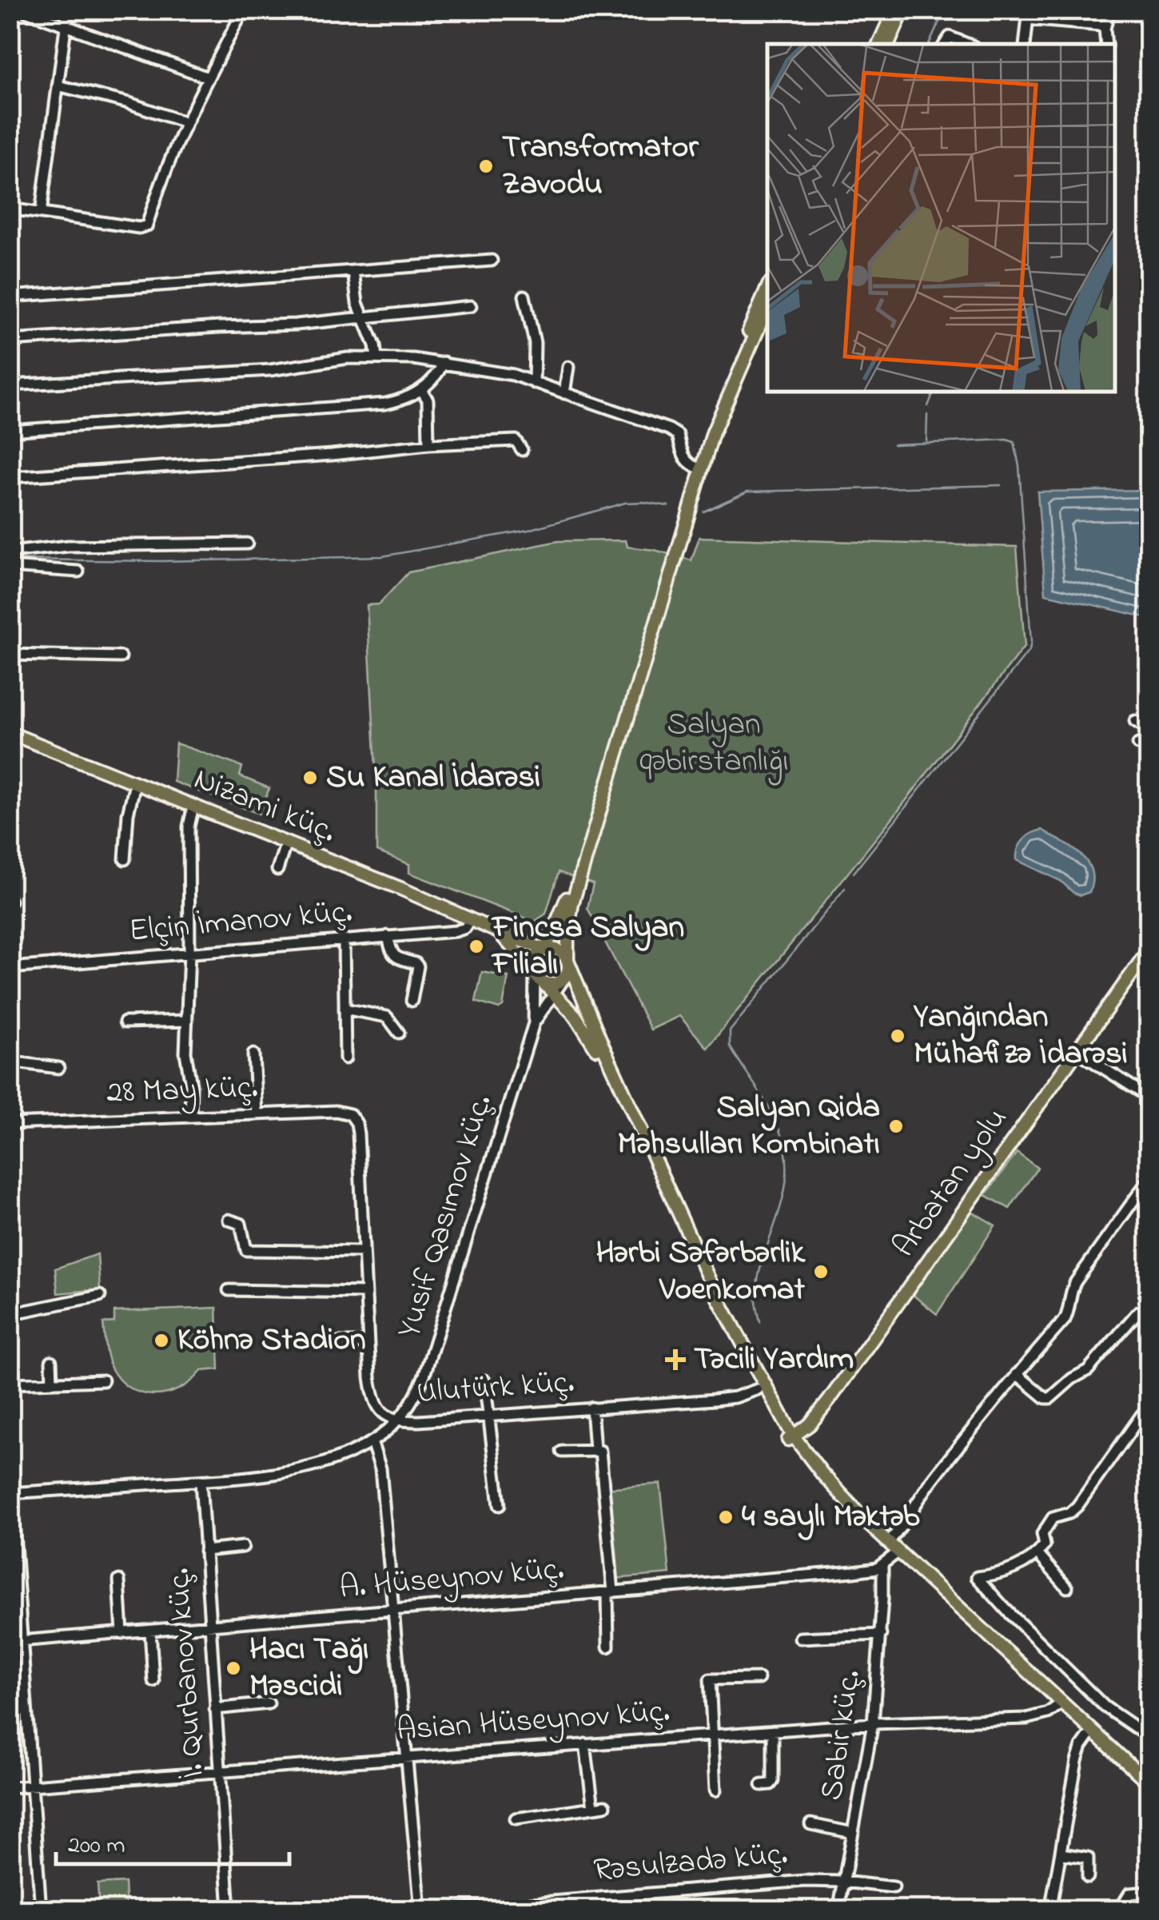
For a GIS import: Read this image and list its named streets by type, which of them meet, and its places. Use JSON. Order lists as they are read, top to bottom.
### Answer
{
  "streets": {
    "main road": ["Nizami küç.", "Arbatan yolu"],
    "street": [
      "Elçin İmanov küç.",
      "28 May küç.",
      "Yusif Qasımov küç.",
      "Ulutürk küç.",
      "A. Hüseynov küç.",
      "İ. Qurbanov küç.",
      "Asian Hüseynov küç.",
      "Sabir küç.",
      "Rəsulzadə küç."
    ]
  },
  "crossings": [
    ["Nizami küç.", "Elçin İmanov küç."],
    ["Yusif Qasımov küç.", "Ulutürk küç."],
    ["Ulutürk küç.", "İ. Qurbanov küç."],
    ["A. Hüseynov küç.", "İ. Qurbanov küç."],
    ["A. Hüseynov küç.", "Sabir küç."],
    ["İ. Qurbanov küç.", "Asian Hüseynov küç."],
    ["Asian Hüseynov küç.", "Sabir küç."],
    ["Sabir küç.", "Rəsulzadə küç."]
  ],
  "parks": ["Salyan qəbirstanlığı"],
  "places": {
    "other": [
      "Transformator Zavodu",
      "Su Kanal İdarəsi",
      "Fincsa Salyan Filialı",
      "Yanğından Mühafizə İdarəsi",
      "Salyan Qida Məhsulları Kombinatı",
      "Hərbi Səfərbərlik Voenkomat",
      "Köhnə Stadion",
      "4 saylı Məktəb",
      "Hacı Tağı Məscidi"
    ],
    "health": ["Təcili Yardım"]
  },
  "scale_bar": "200 m"
}
